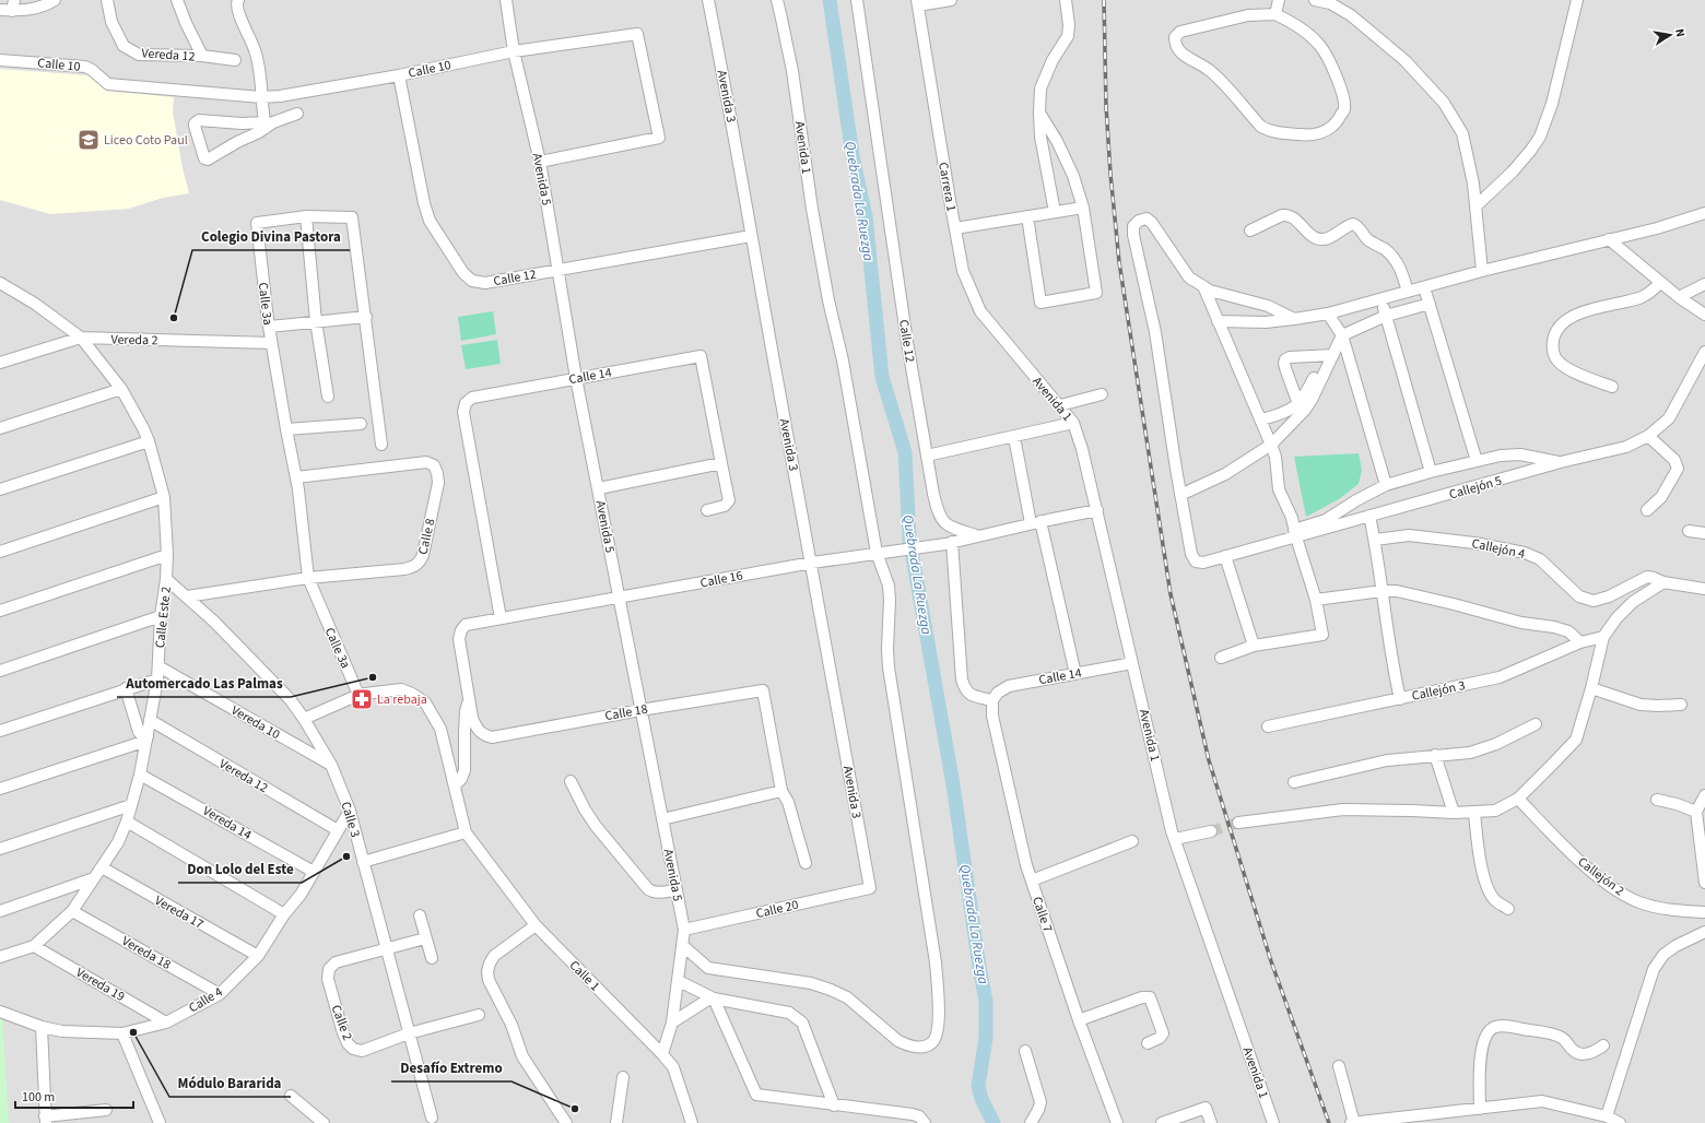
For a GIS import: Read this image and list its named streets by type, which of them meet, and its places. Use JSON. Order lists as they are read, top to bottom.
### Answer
{
  "streets": {
    "street": [
      "Vereda 12",
      "Calle 10",
      "Avenida 3",
      "Avenida 1",
      "Avenida 5",
      "Carrera 1",
      "Calle 12",
      "Calle 3a",
      "Vereda 2",
      "Calle 14",
      "Callejón 5",
      "Calle 8",
      "Callejón 4",
      "Calle 16",
      "Calle Este 2",
      "Callejón 3",
      "Calle 18",
      "Vereda 10",
      "Calle 3",
      "Vereda 14",
      "Callejón 2",
      "Calle 20",
      "Vereda 17",
      "Calle 7",
      "Vereda 18",
      "Calle 1",
      "Vereda 19",
      "Calle 4",
      "Calle 2"
    ]
  },
  "crossings": [
    ["Vereda 12", "Calle Este 2"],
    ["Vereda 12", "Calle 4"],
    ["Calle 10", "Avenida 5"],
    ["Calle 10", "Calle 12"],
    ["Avenida 3", "Calle 12"],
    ["Avenida 3", "Calle 16"],
    ["Avenida 3", "Calle 20"],
    ["Avenida 1", "Avenida 5"],
    ["Avenida 1", "Carrera 1"],
    ["Avenida 1", "Calle 14"],
    ["Avenida 1", "Calle 16"],
    ["Avenida 5", "Calle 12"],
    ["Avenida 5", "Calle 14"],
    ["Avenida 5", "Calle 16"],
    ["Avenida 5", "Calle 18"],
    ["Avenida 5", "Calle 20"],
    ["Avenida 5", "Calle 1"],
    ["Calle 12", "Calle 16"],
    ["Calle 3a", "Vereda 2"],
    ["Calle 3a", "Calle 8"],
    ["Calle 3a", "Calle 1"],
    ["Vereda 2", "Calle Este 2"],
    ["Calle 14", "Calle 16"],
    ["Calle 14", "Calle 7"],
    ["Calle 8", "Calle 3"],
    ["Calle 16", "Calle 18"],
    ["Calle Este 2", "Vereda 10"],
    ["Calle Este 2", "Calle 3"],
    ["Calle Este 2", "Vereda 14"],
    ["Calle Este 2", "Vereda 17"],
    ["Calle Este 2", "Vereda 18"],
    ["Calle Este 2", "Vereda 19"],
    ["Vereda 10", "Calle 3"],
    ["Calle 3", "Calle 1"],
    ["Calle 3", "Calle 4"],
    ["Calle 3", "Calle 2"],
    ["Vereda 14", "Calle 4"],
    ["Vereda 17", "Calle 4"],
    ["Vereda 18", "Calle 4"],
    ["Vereda 19", "Calle 4"]
  ],
  "water": ["Quebrada La Ruezga"],
  "places": {
    "school or university": ["Liceo Coto Paul"],
    "other": [
      "Colegio Divina Pastora",
      "Automercado Las Palmas",
      "Don Lolo del Este",
      "Módulo Bararida",
      "Desafío Extremo"
    ],
    "pharmacy": ["La rebaja"]
  },
  "scale_bar": "100 m",
  "north": "right"
}
